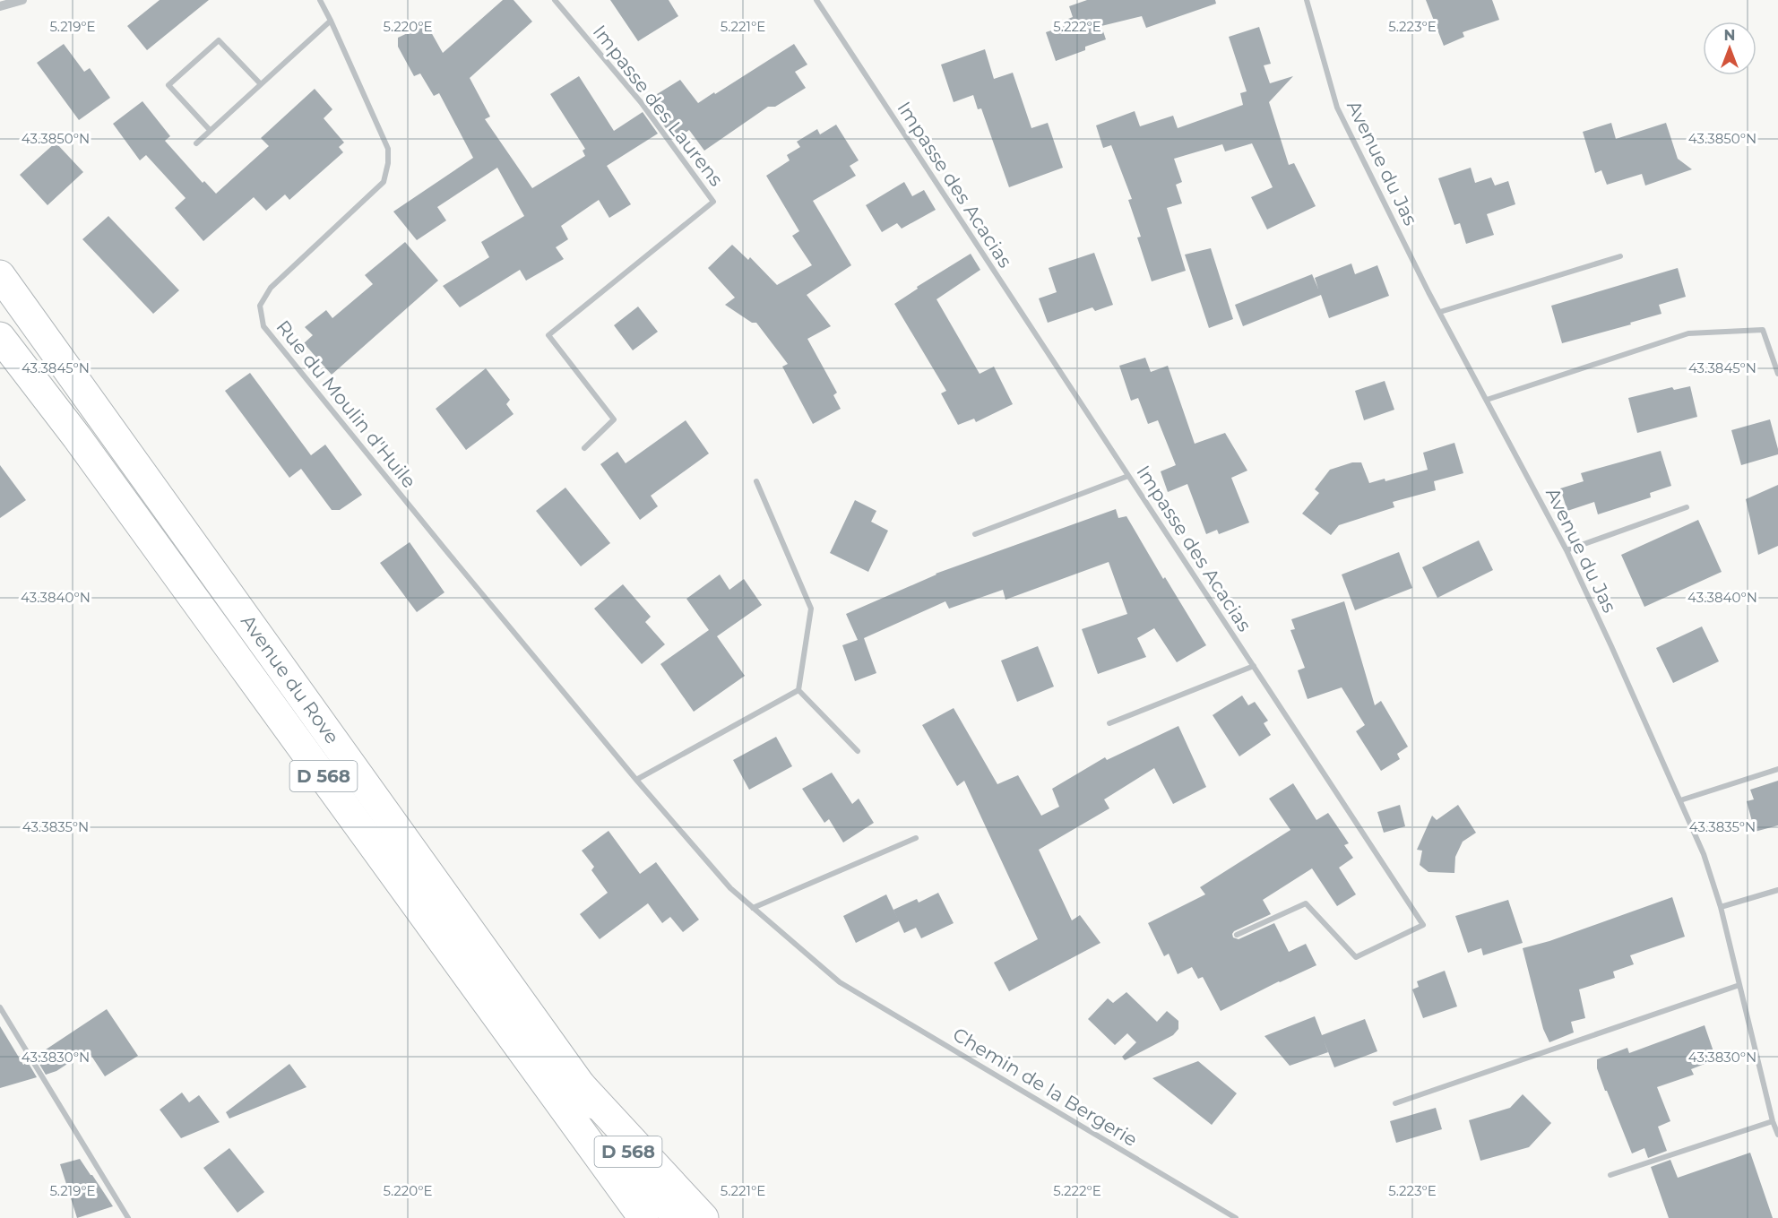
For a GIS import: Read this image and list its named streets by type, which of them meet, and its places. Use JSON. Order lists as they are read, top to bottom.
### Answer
{
  "streets": {
    "main road": ["Avenue du Rove", "D 568"],
    "street": [
      "Impasse des Laurens",
      "Avenue du Jas",
      "Impasse des Acacias",
      "Rue du Moulin d'Huile",
      "Chemin de la Bergerie"
    ]
  },
  "crossings": [
    ["Rue du Moulin d'Huile", "Chemin de la Bergerie"],
    ["Avenue du Rove", "D 568"]
  ],
  "north": "top",
  "coordinates": [
    "5.219°E",
    "5.220°E",
    "5.221°E",
    "5.222°E",
    "5.223°E",
    "43.3850°N",
    "43.3845°N",
    "43.3840°N",
    "43.3835°N",
    "43.3830°N"
  ]
}
